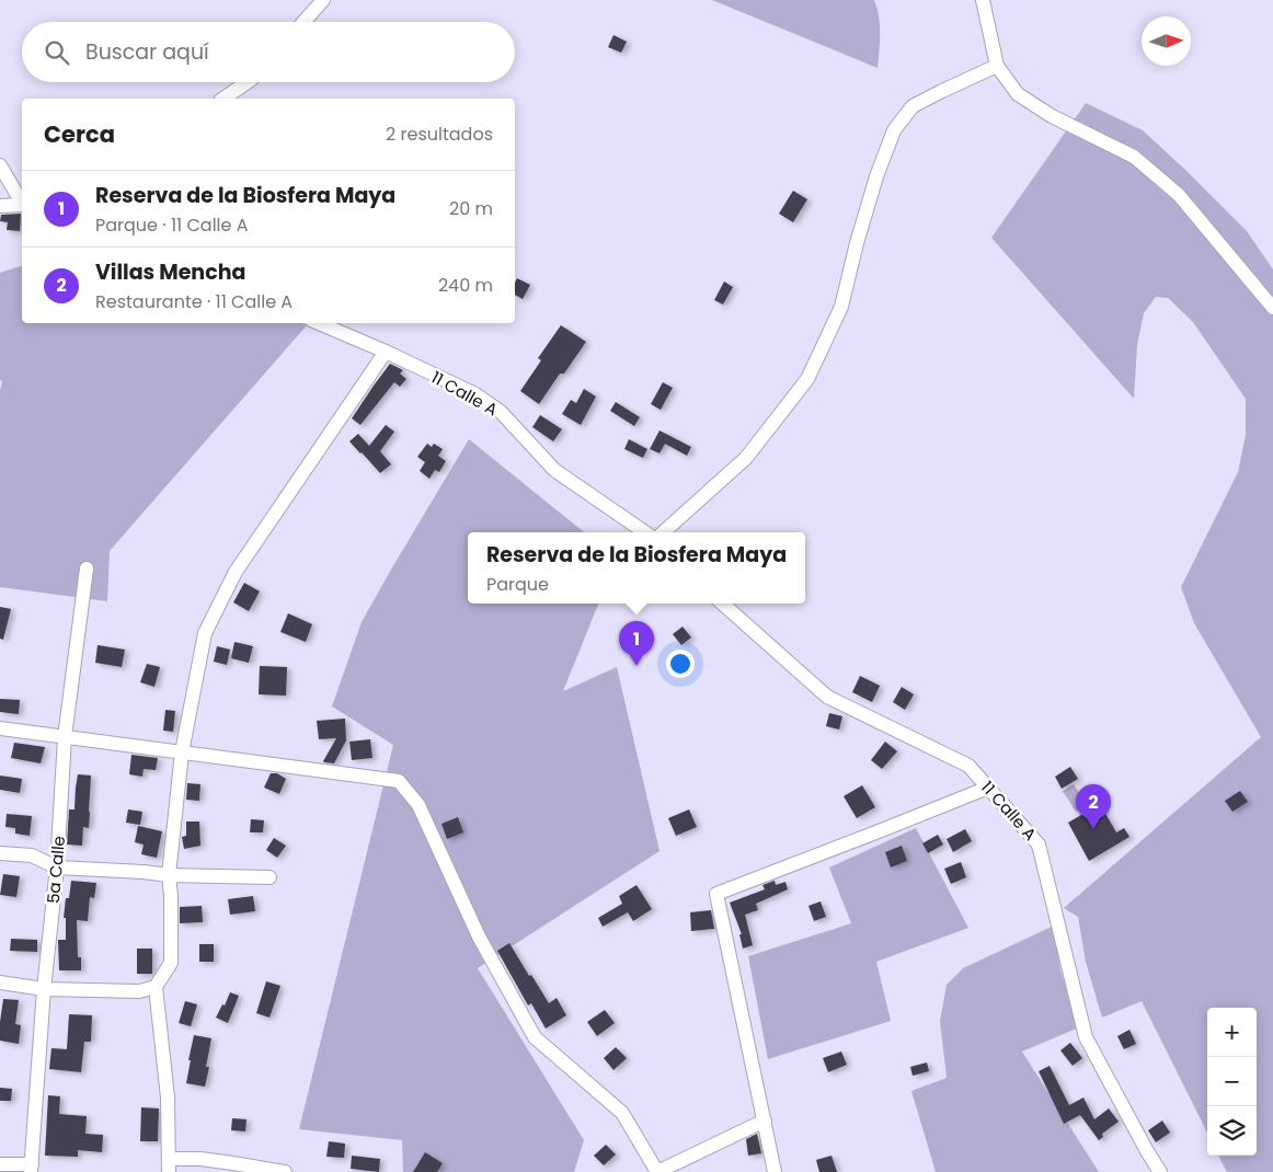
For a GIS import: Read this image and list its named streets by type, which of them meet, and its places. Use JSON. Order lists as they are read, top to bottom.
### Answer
{
  "streets": {
    "street": ["11 Calle A", "5a Calle"]
  },
  "north": "right",
  "page": {
    "search": "Buscar aquí",
    "heading": ["Cerca", "2 resultados"],
    "list": [
      {
        "mark": "1",
        "name": "Reserva de la Biosfera Maya",
        "note": "Parque · 11 Calle A",
        "value": "20 m"
      },
      {
        "mark": "2",
        "name": "Villas Mencha",
        "note": "Restaurante · 11 Calle A",
        "value": "240 m"
      }
    ],
    "popup": ["Reserva de la Biosfera Maya", "Parque"],
    "pins": ["1", "2"],
    "map_buttons": ["+", "−"]
  }
}
